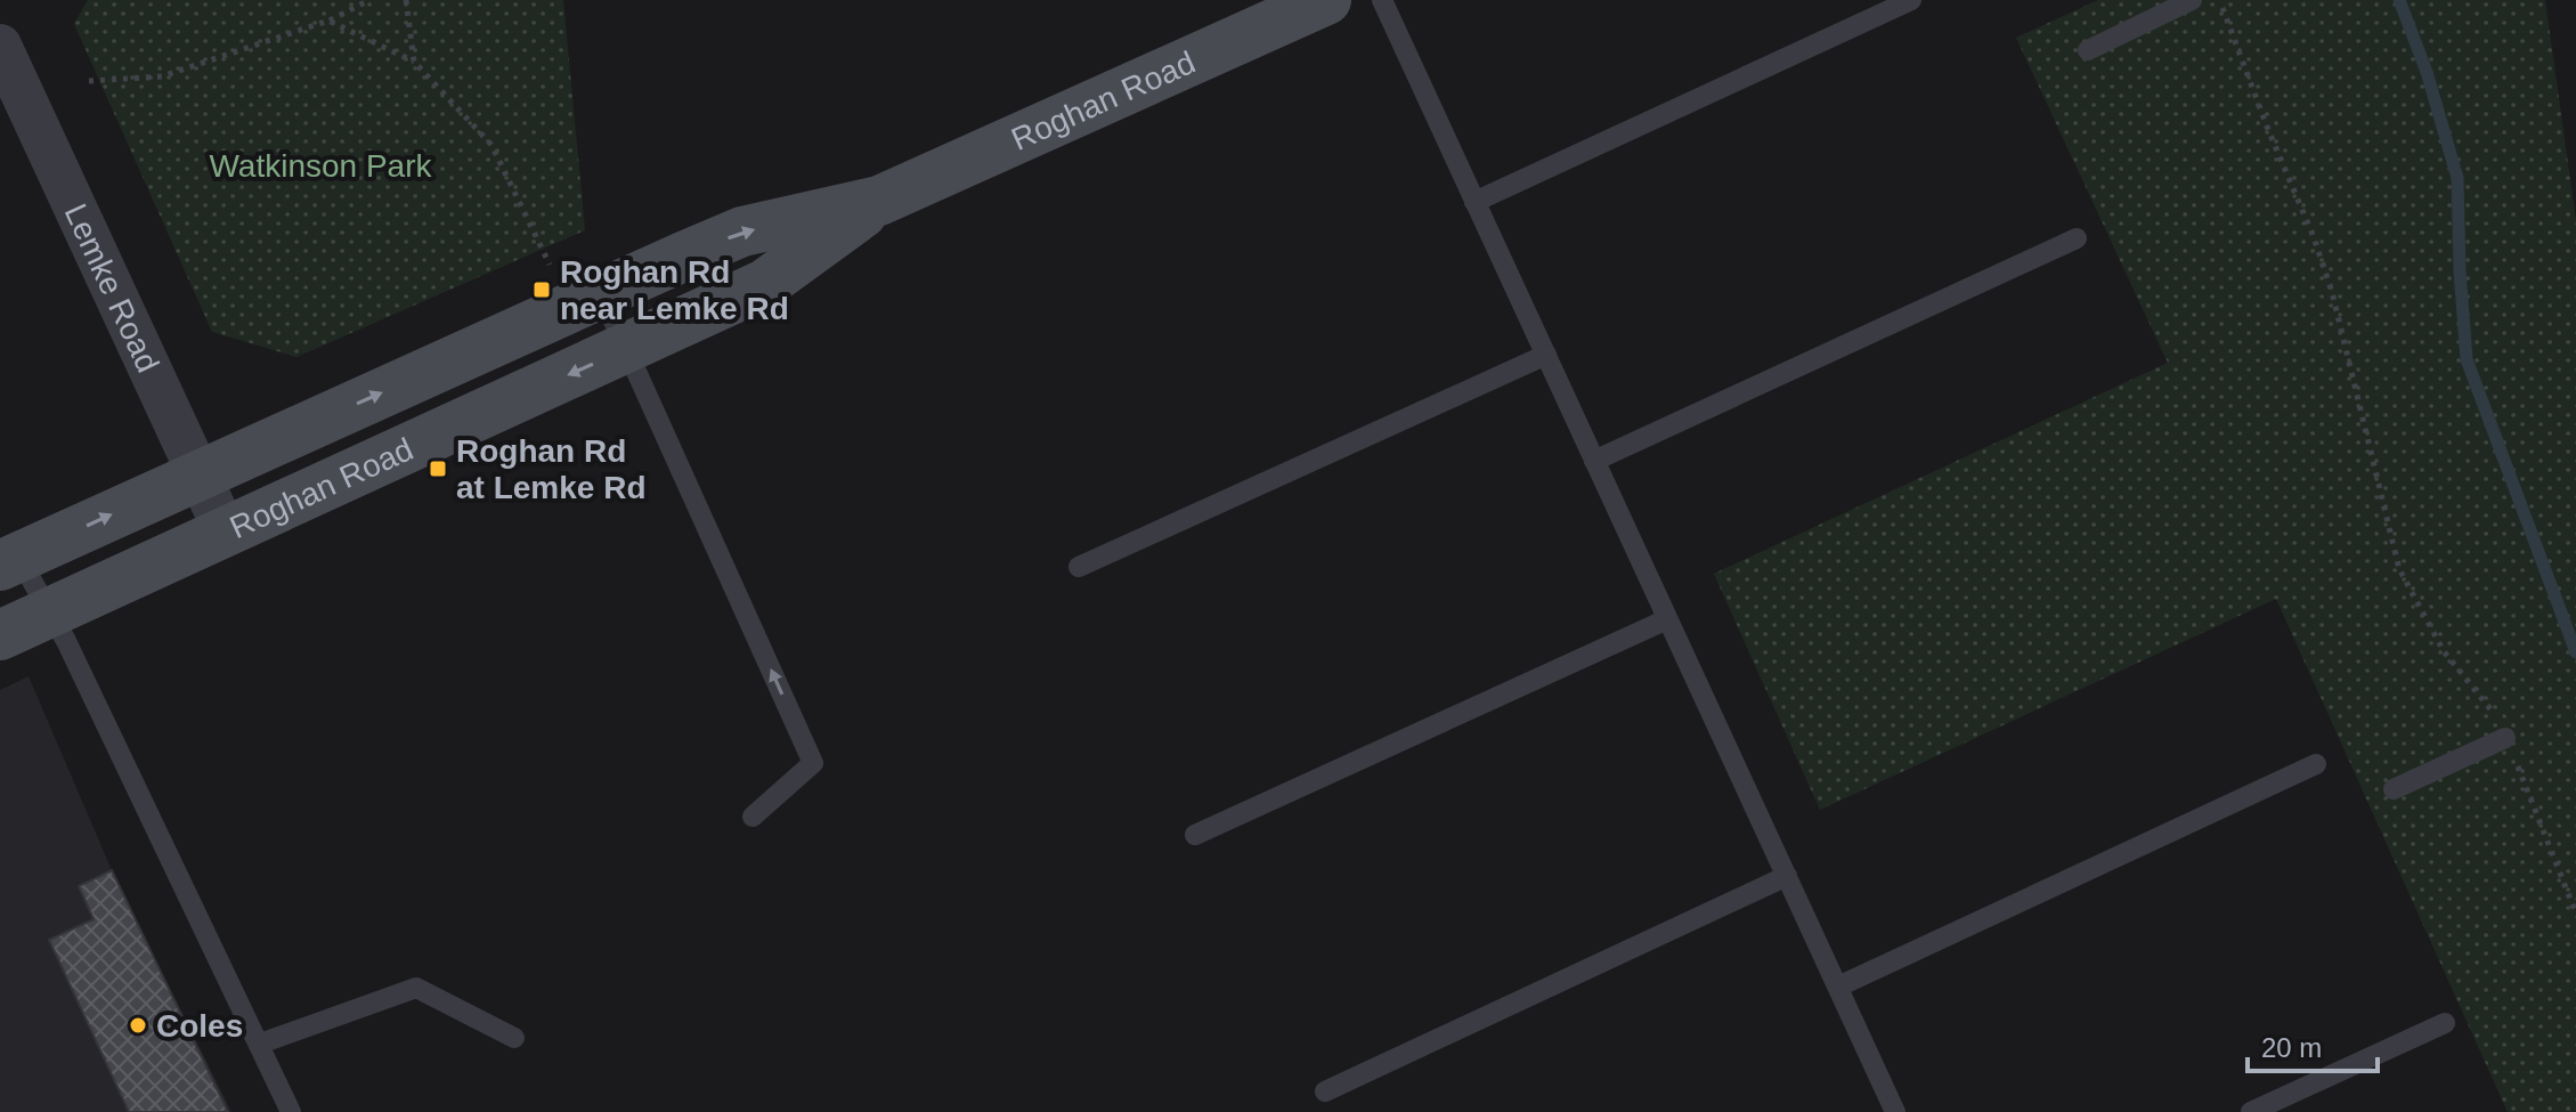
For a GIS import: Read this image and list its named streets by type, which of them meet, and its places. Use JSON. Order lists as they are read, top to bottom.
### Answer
{
  "streets": {
    "main road": ["Roghan Road"],
    "street": ["Lemke Road"]
  },
  "crossings": [
    ["Roghan Road", "Lemke Road"]
  ],
  "parks": ["Watkinson Park"],
  "places": {
    "transit": ["Roghan Rd near Lemke Rd", "Roghan Rd at Lemke Rd"],
    "other": ["Coles"]
  },
  "scale_bar": "20 m"
}
